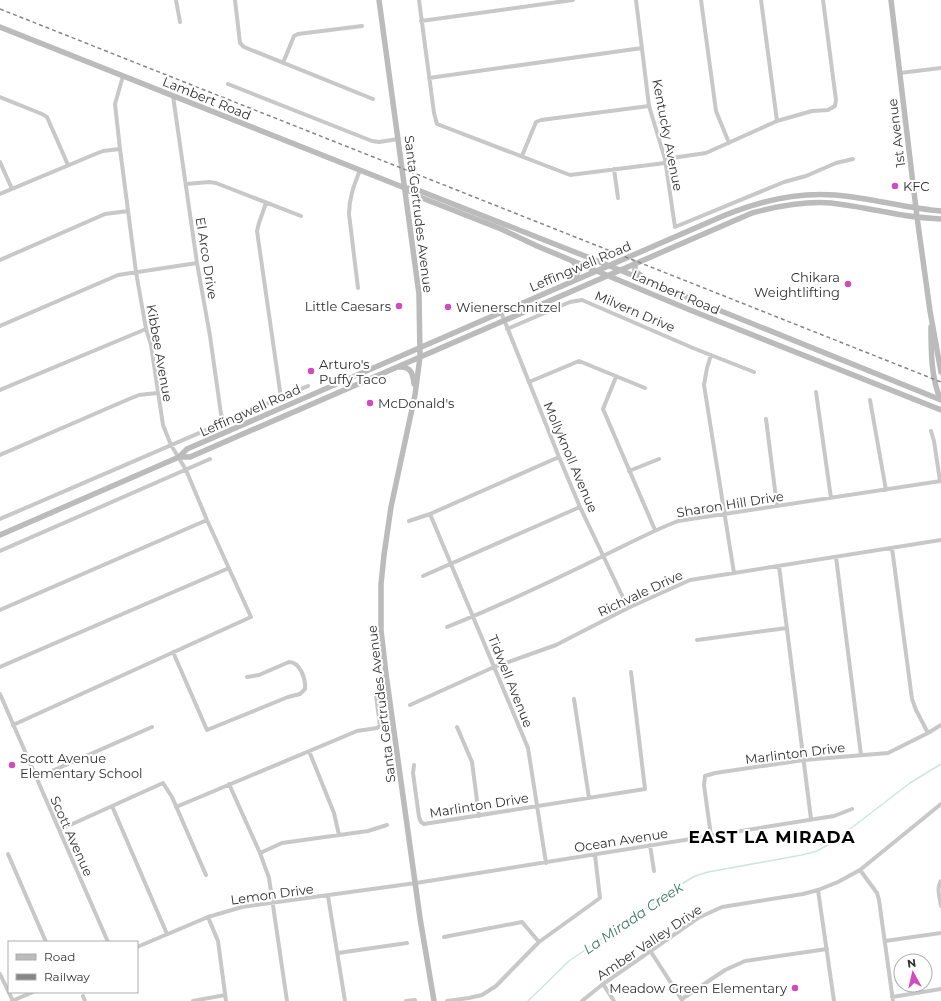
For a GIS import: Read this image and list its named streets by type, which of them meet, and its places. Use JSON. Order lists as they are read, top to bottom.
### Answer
{
  "streets": {
    "main road": [
      "Lambert Road",
      "1st Avenue",
      "Santa Gertrudes Avenue",
      "Leffingwell Road"
    ],
    "street": [
      "Kentucky Avenue",
      "El Arco Drive",
      "Milvern Drive",
      "Kibbee Avenue",
      "Mollyknoll Avenue",
      "Sharon Hill Drive",
      "Richvale Drive",
      "Tidwell Avenue",
      "Marlinton Drive",
      "Scott Avenue",
      "Ocean Avenue",
      "Lemon Drive",
      "Amber Valley Drive"
    ]
  },
  "crossings": [
    ["Lambert Road", "1st Avenue"],
    ["Lambert Road", "Santa Gertrudes Avenue"],
    ["Lambert Road", "El Arco Drive"],
    ["Lambert Road", "Leffingwell Road"],
    ["Lambert Road", "Kibbee Avenue"],
    ["1st Avenue", "Leffingwell Road"],
    ["Santa Gertrudes Avenue", "Leffingwell Road"],
    ["Santa Gertrudes Avenue", "Ocean Avenue"],
    ["Santa Gertrudes Avenue", "Lemon Drive"],
    ["El Arco Drive", "Leffingwell Road"],
    ["Leffingwell Road", "Kibbee Avenue"],
    ["Leffingwell Road", "Mollyknoll Avenue"],
    ["Milvern Drive", "Mollyknoll Avenue"],
    ["Mollyknoll Avenue", "Sharon Hill Drive"],
    ["Mollyknoll Avenue", "Richvale Drive"],
    ["Sharon Hill Drive", "Tidwell Avenue"],
    ["Richvale Drive", "Tidwell Avenue"],
    ["Tidwell Avenue", "Marlinton Drive"],
    ["Tidwell Avenue", "Ocean Avenue"],
    ["Marlinton Drive", "Ocean Avenue"],
    ["Ocean Avenue", "Lemon Drive"]
  ],
  "districts": ["EAST LA MIRADA"],
  "water": ["La Mirada Creek"],
  "places": [
    "KFC",
    "Chikara Weightlifting",
    "Little Caesars",
    "Wienerschnitzel",
    "Arturo's Puffy Taco",
    "McDonald's",
    "Scott Avenue Elementary School",
    "Meadow Green Elementary"
  ],
  "legend": ["Road", "Railway"],
  "north": "top"
}
